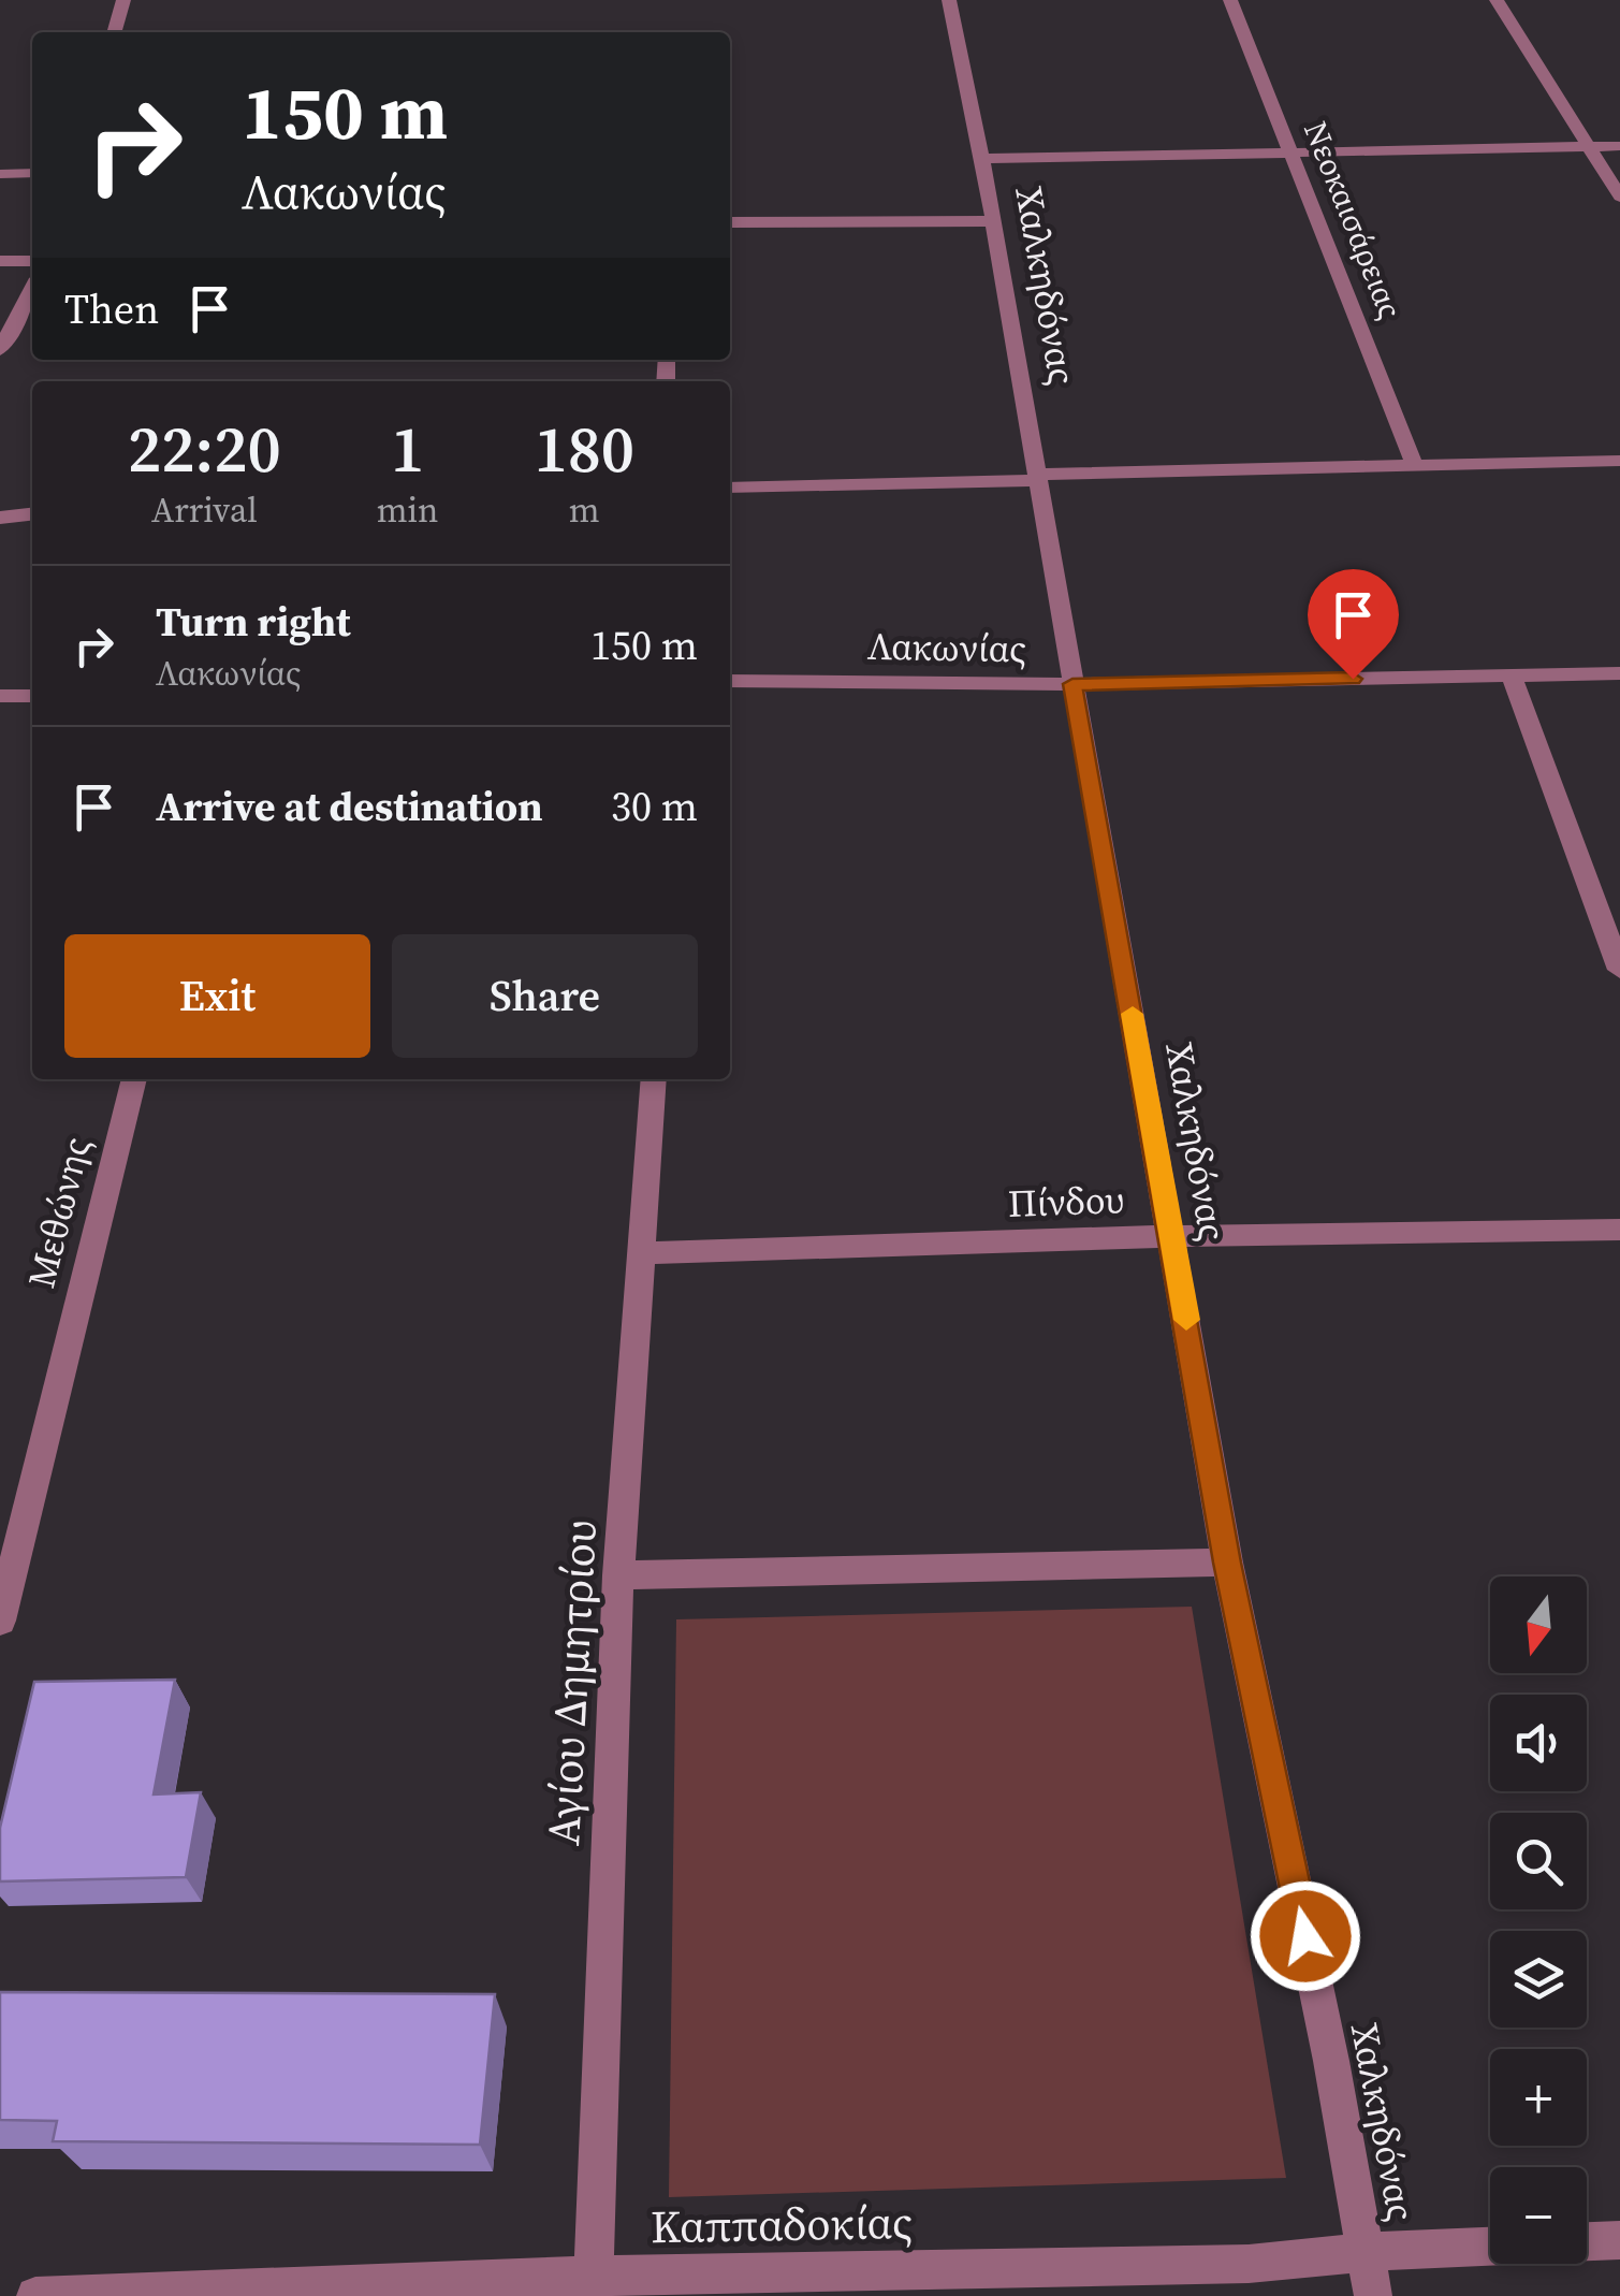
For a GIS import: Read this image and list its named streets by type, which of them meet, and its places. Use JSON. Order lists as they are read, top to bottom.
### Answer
{
  "streets": {
    "street": [
      "Νεοκαισάρειας",
      "Χαλκηδόνας",
      "Λακωνίας",
      "Πίνδου",
      "Μεθώνης",
      "Αγίου Δημητρίου",
      "Καππαδοκίας"
    ]
  },
  "crossings": [
    ["Χαλκηδόνας", "Λακωνίας"],
    ["Χαλκηδόνας", "Πίνδου"],
    ["Χαλκηδόνας", "Καππαδοκίας"],
    ["Πίνδου", "Αγίου Δημητρίου"],
    ["Αγίου Δημητρίου", "Καππαδοκίας"]
  ],
  "north": "bottom",
  "page": {
    "turn": ["150 m", "Λακωνίας"],
    "then": "Then",
    "eta": [
      "22:20",
      "Arrival",
      "1",
      "min",
      "180",
      "m"
    ],
    "list": [
      {
        "name": "Turn right",
        "note": "Λακωνίας",
        "value": "150 m"
      },
      {
        "name": "Arrive at destination",
        "value": "30 m"
      }
    ],
    "buttons": ["Exit", "Share"],
    "map_buttons": ["+", "−"]
  }
}
